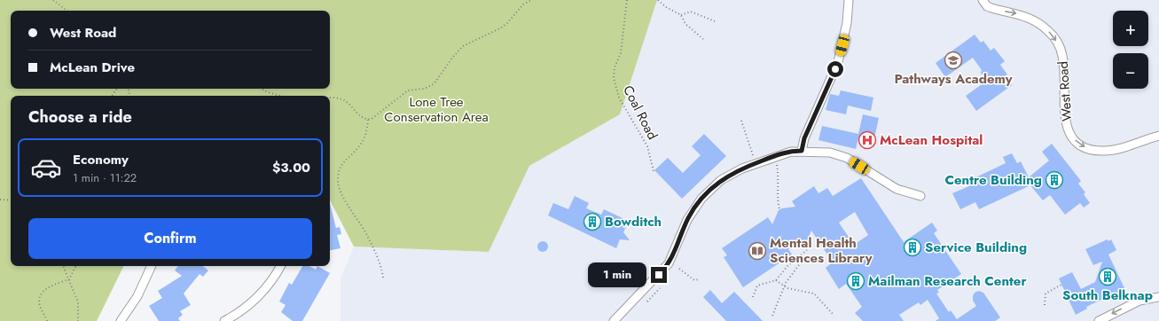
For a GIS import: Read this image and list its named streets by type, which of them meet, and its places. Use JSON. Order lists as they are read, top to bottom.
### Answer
{
  "streets": {
    "street": ["West Road"],
    "path": ["Coal Road"]
  },
  "parks": ["Lone Tree Conservation Area"],
  "places": {
    "school or university": ["Pathways Academy"],
    "hospital": ["McLean Hospital"],
    "building": [
      "Centre Building",
      "Bowditch",
      "Service Building",
      "South Belknap",
      "Mailman Research Center"
    ],
    "library": ["Mental Health Sciences Library"]
  },
  "page": {
    "map_buttons": ["+", "−"],
    "banner": ["West Road", "McLean Drive"],
    "heading": "Choose a ride",
    "list": [
      {
        "name": "Economy",
        "note": "1 min · 11:22",
        "value": "$3.00"
      }
    ],
    "buttons": "Confirm",
    "bubble": "1 min"
  }
}
